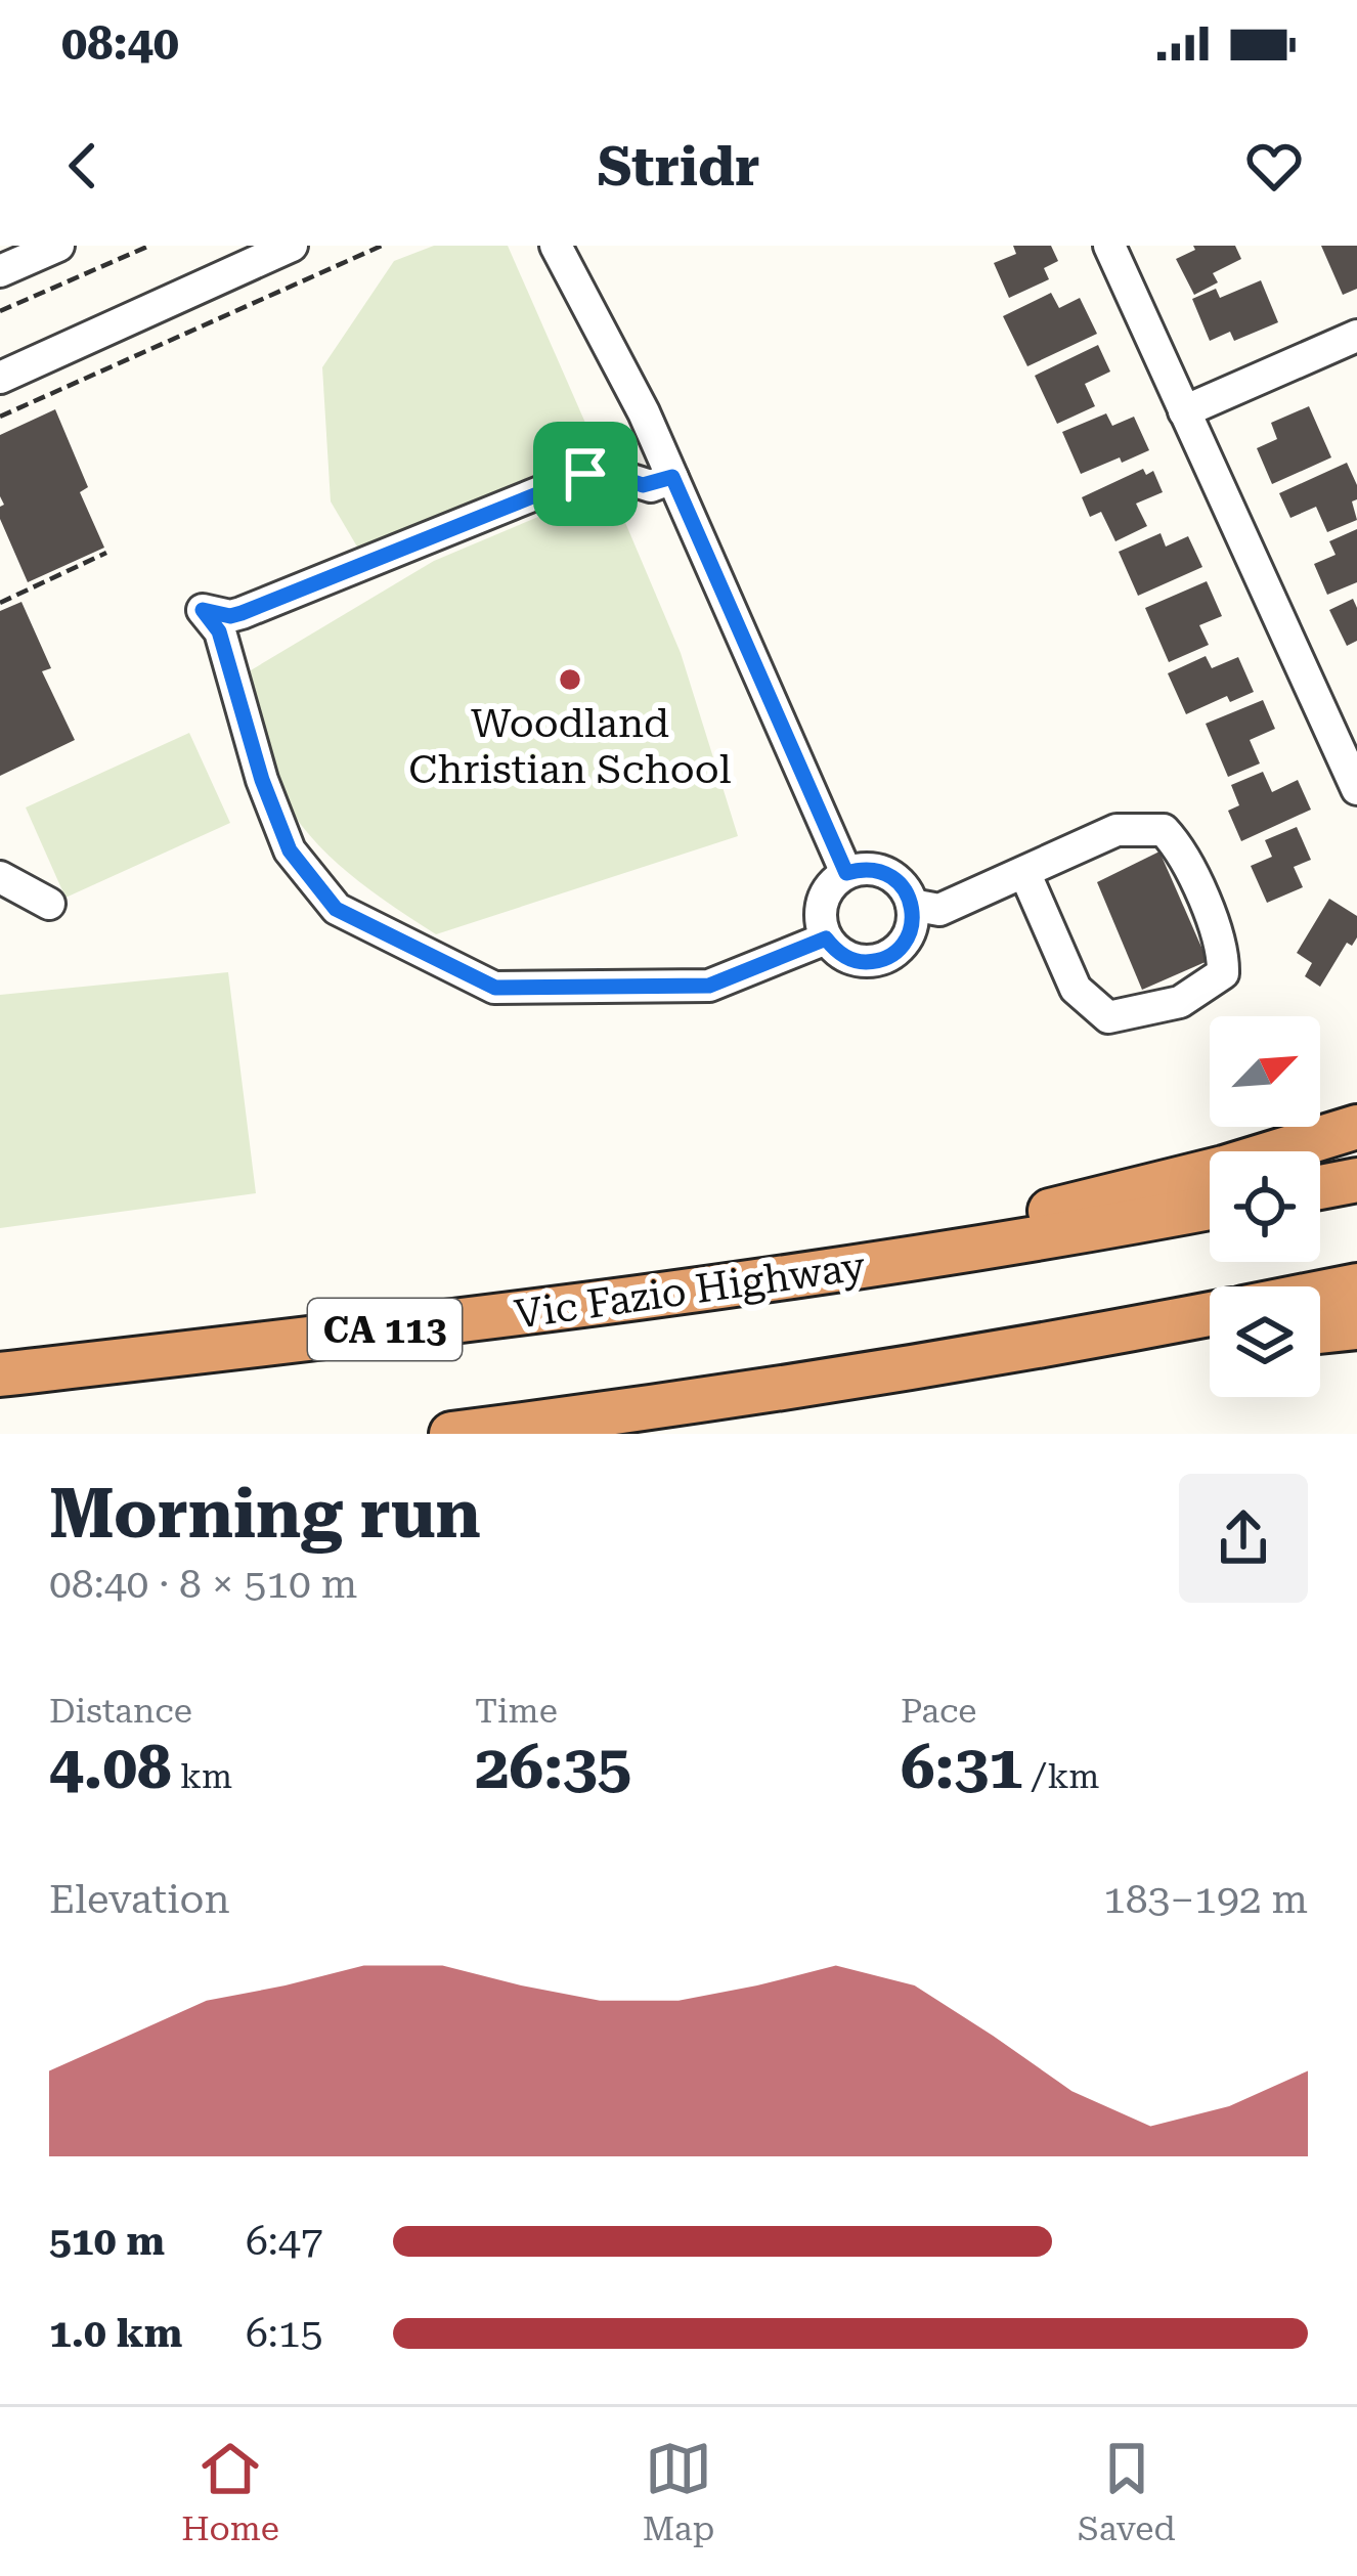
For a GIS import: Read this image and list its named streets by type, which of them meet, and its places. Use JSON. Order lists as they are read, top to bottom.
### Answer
{
  "streets": {
    "highway": ["Vic Fazio Highway", "CA 113"]
  },
  "places": ["Woodland Christian School"],
  "north": "top right",
  "page": {
    "status": "08:40",
    "header": "Stridr",
    "heading": ["Morning run", "08:40 · 8 × 510 m"],
    "stats": [
      ["Distance", "4.08 km"],
      ["Time", "26:35"],
      ["Pace", "6:31 /km"]
    ],
    "chart": ["Elevation", "183–192 m"],
    "list": [
      {
        "name": "510 m",
        "note": "6:47"
      },
      {
        "name": "1.0 km",
        "note": "6:15"
      }
    ],
    "tabs": ["Home", "Map", "Saved"]
  }
}
